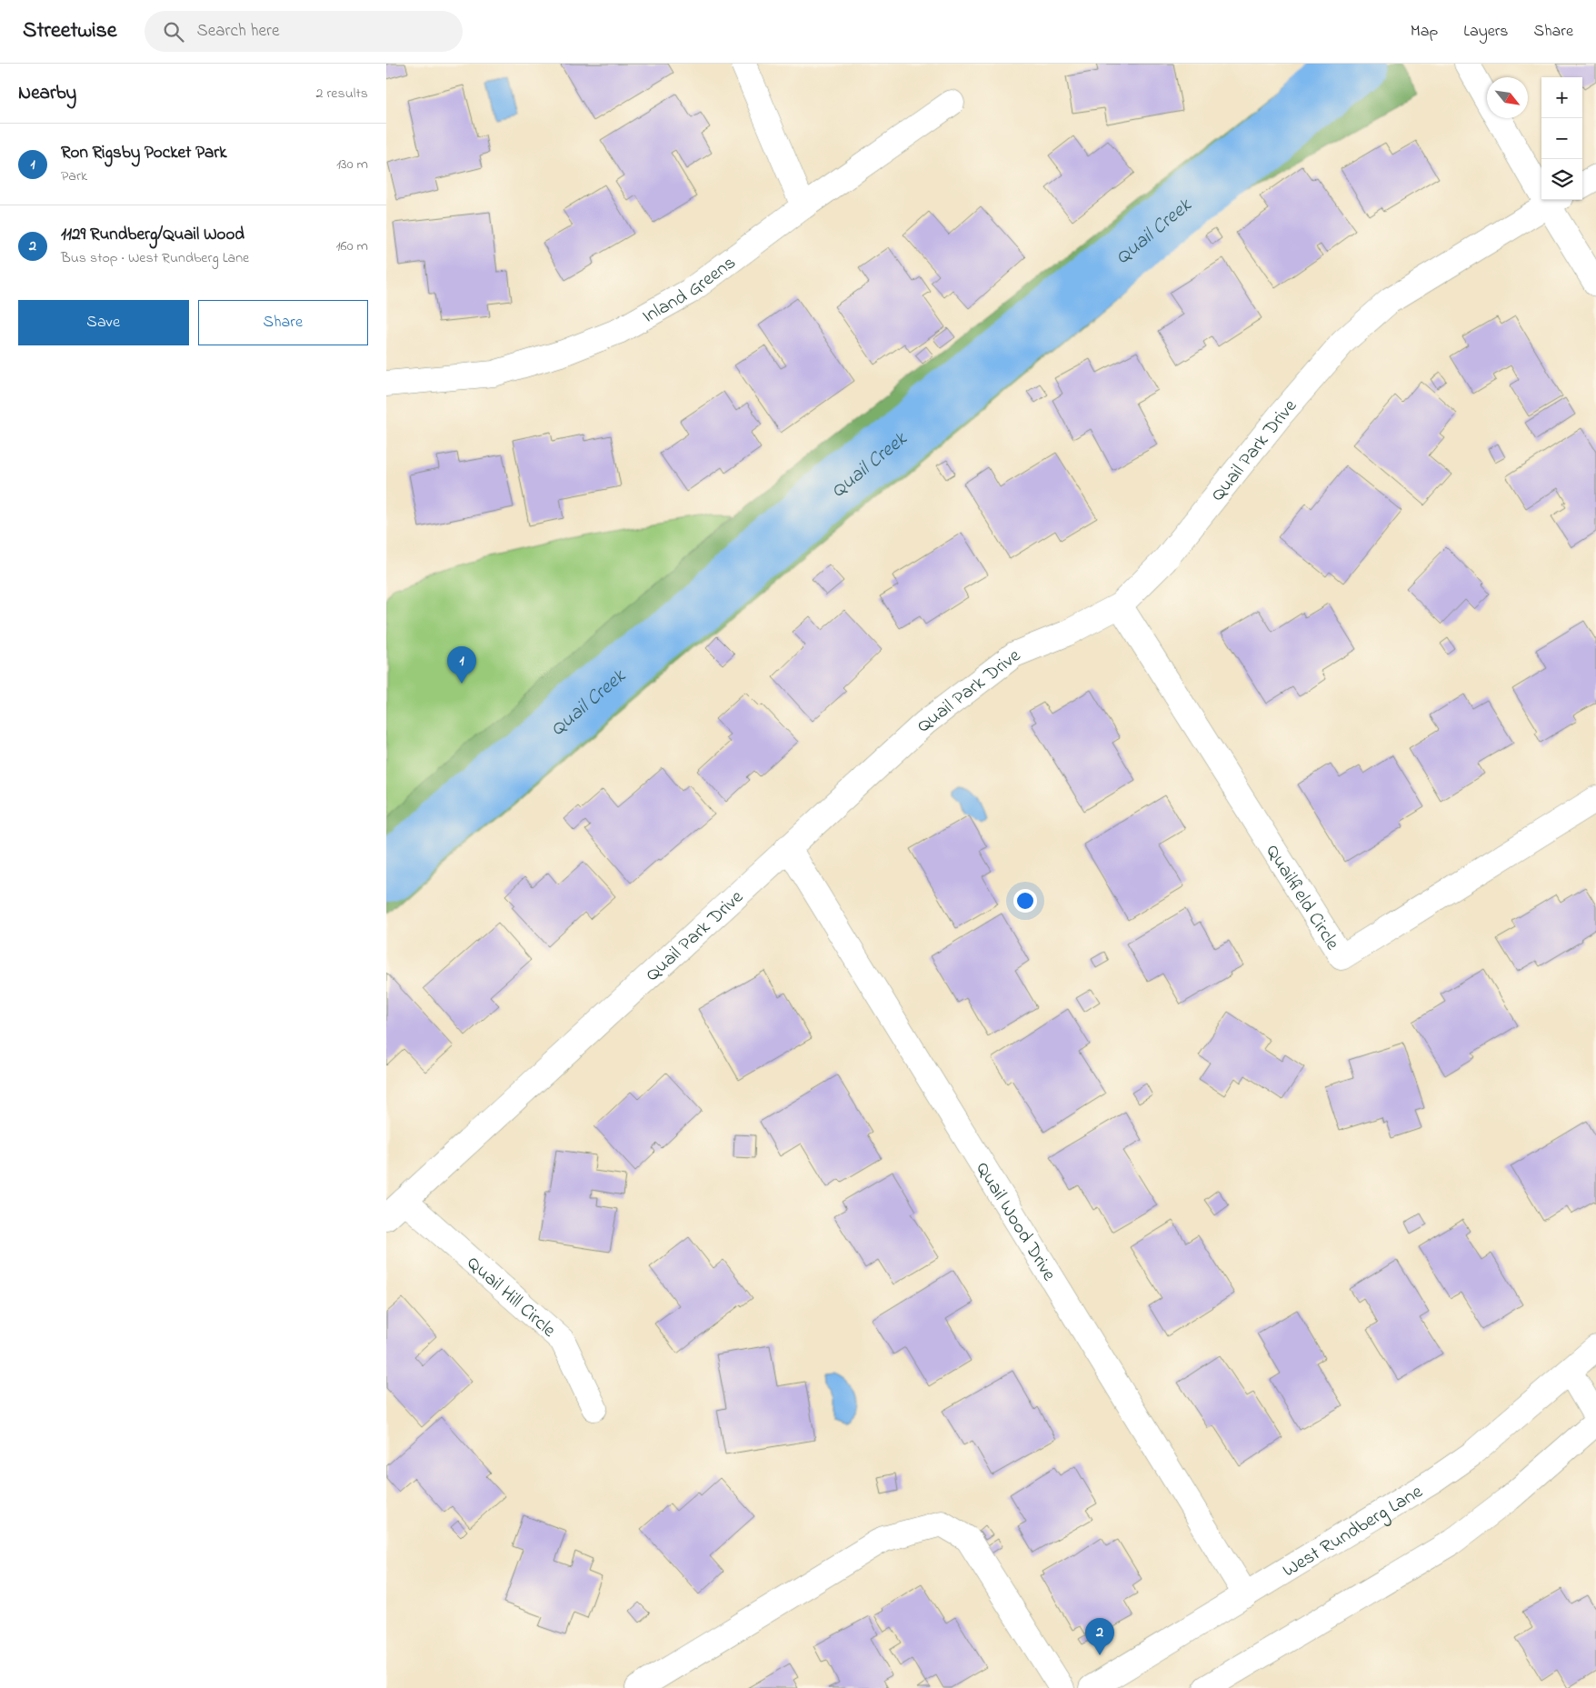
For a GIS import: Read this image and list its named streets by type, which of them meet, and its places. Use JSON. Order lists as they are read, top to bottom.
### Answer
{
  "streets": {
    "street": [
      "Inland Greens",
      "Quail Park Drive",
      "Quailfield Circle",
      "Quail Wood Drive",
      "Quail Hill Circle",
      "West Rundberg Lane"
    ]
  },
  "crossings": [
    ["Quail Park Drive", "Quailfield Circle"],
    ["Quail Park Drive", "Quail Wood Drive"],
    ["Quail Park Drive", "Quail Hill Circle"],
    ["Quail Wood Drive", "West Rundberg Lane"]
  ],
  "water": ["Quail Creek"],
  "north": "bottom right",
  "page": {
    "header": "Streetwise",
    "search": "Search here",
    "nav": ["Map", "Layers", "Share"],
    "heading": ["Nearby", "2 results"],
    "map_buttons": ["+", "−"],
    "list": [
      {
        "mark": "1",
        "name": "Ron Rigsby Pocket Park",
        "note": "Park",
        "value": "130 m"
      },
      {
        "mark": "2",
        "name": "1129 Rundberg/Quail Wood",
        "note": "Bus stop · West Rundberg Lane",
        "value": "160 m"
      }
    ],
    "buttons": ["Save", "Share"],
    "pins": ["1", "2"]
  }
}
